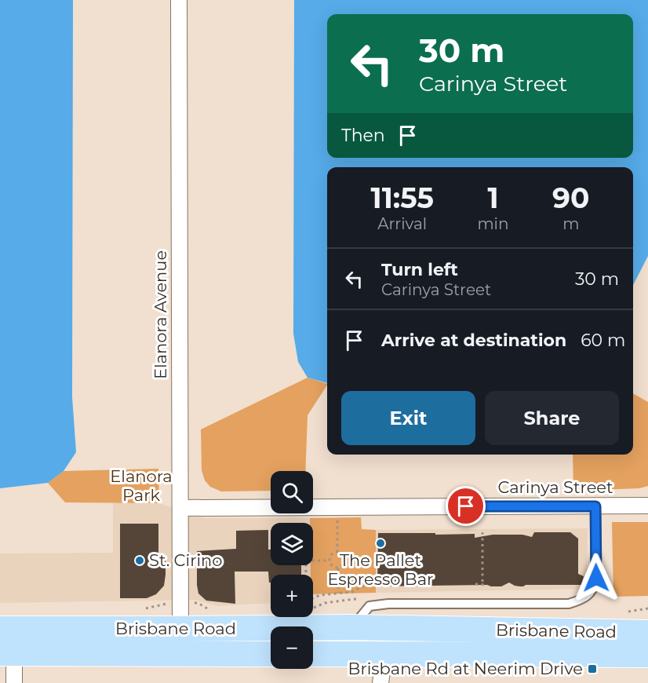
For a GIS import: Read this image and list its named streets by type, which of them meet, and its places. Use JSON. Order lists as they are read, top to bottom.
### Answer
{
  "streets": {
    "main road": ["Brisbane Road"],
    "street": ["Elanora Avenue", "Carinya Street"]
  },
  "crossings": [
    ["Elanora Avenue", "Carinya Street"],
    ["Elanora Avenue", "Brisbane Road"],
    ["Carinya Street", "Brisbane Road"]
  ],
  "parks": ["Elanora Park"],
  "places": {
    "other": ["The Pallet Espresso Bar", "St. Cirino"],
    "transit": ["Brisbane Rd at Neerim Drive"]
  },
  "page": {
    "turn": ["30 m", "Carinya Street"],
    "then": "Then",
    "eta": [
      "11:55",
      "Arrival",
      "1",
      "min",
      "90",
      "m"
    ],
    "list": [
      {
        "name": "Turn left",
        "note": "Carinya Street",
        "value": "30 m"
      },
      {
        "name": "Arrive at destination",
        "value": "60 m"
      }
    ],
    "buttons": ["Exit", "Share"],
    "map_buttons": ["+", "−"]
  }
}
